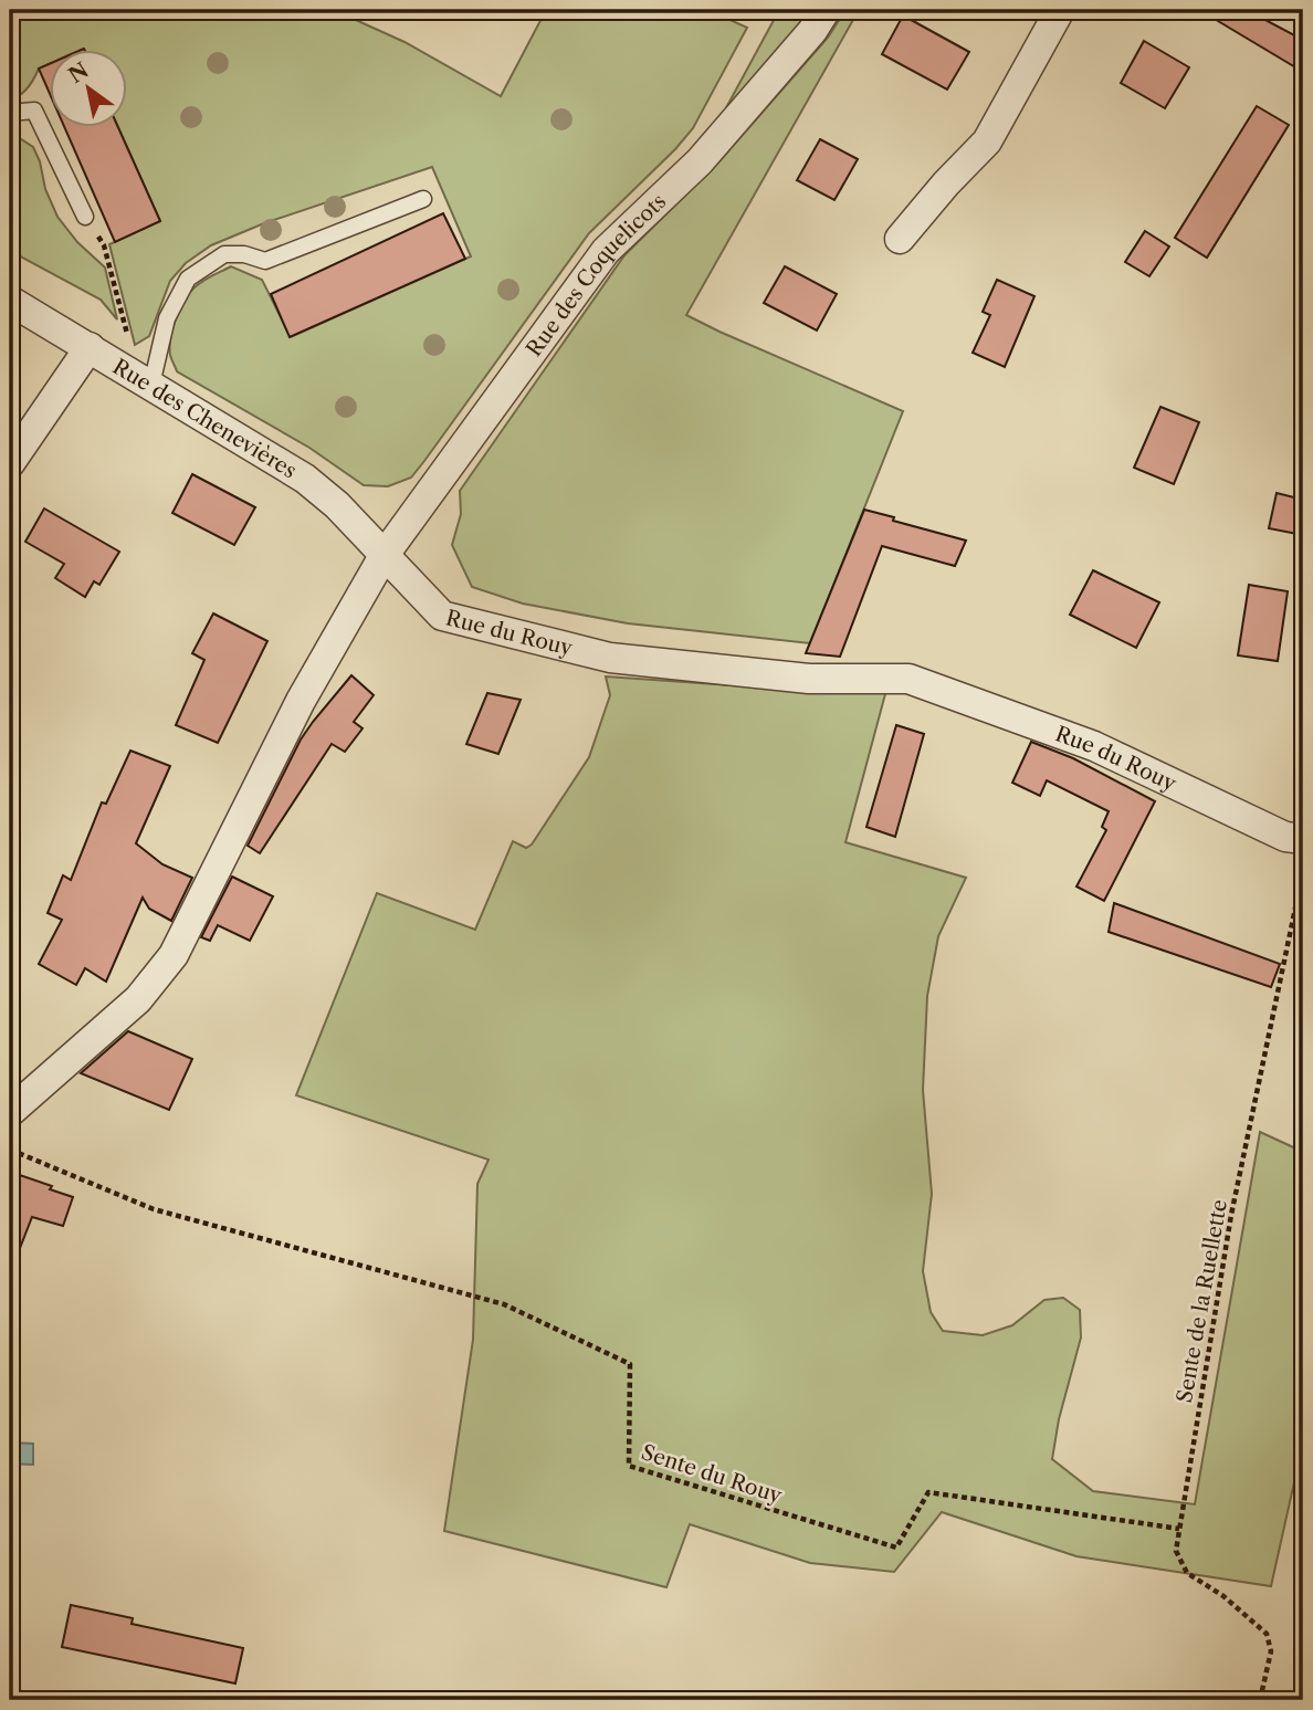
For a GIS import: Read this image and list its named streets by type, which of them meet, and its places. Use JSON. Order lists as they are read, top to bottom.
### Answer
{
  "streets": {
    "street": ["Rue des Coquelicots", "Rue des Chenevières", "Rue du Rouy"],
    "path": ["Sente de la Ruellette", "Sente du Rouy"]
  },
  "crossings": [
    ["Rue des Coquelicots", "Rue des Chenevières"],
    ["Rue des Coquelicots", "Rue du Rouy"],
    ["Rue des Chenevières", "Rue du Rouy"],
    ["Sente de la Ruellette", "Sente du Rouy"]
  ],
  "north": "top left"
}
